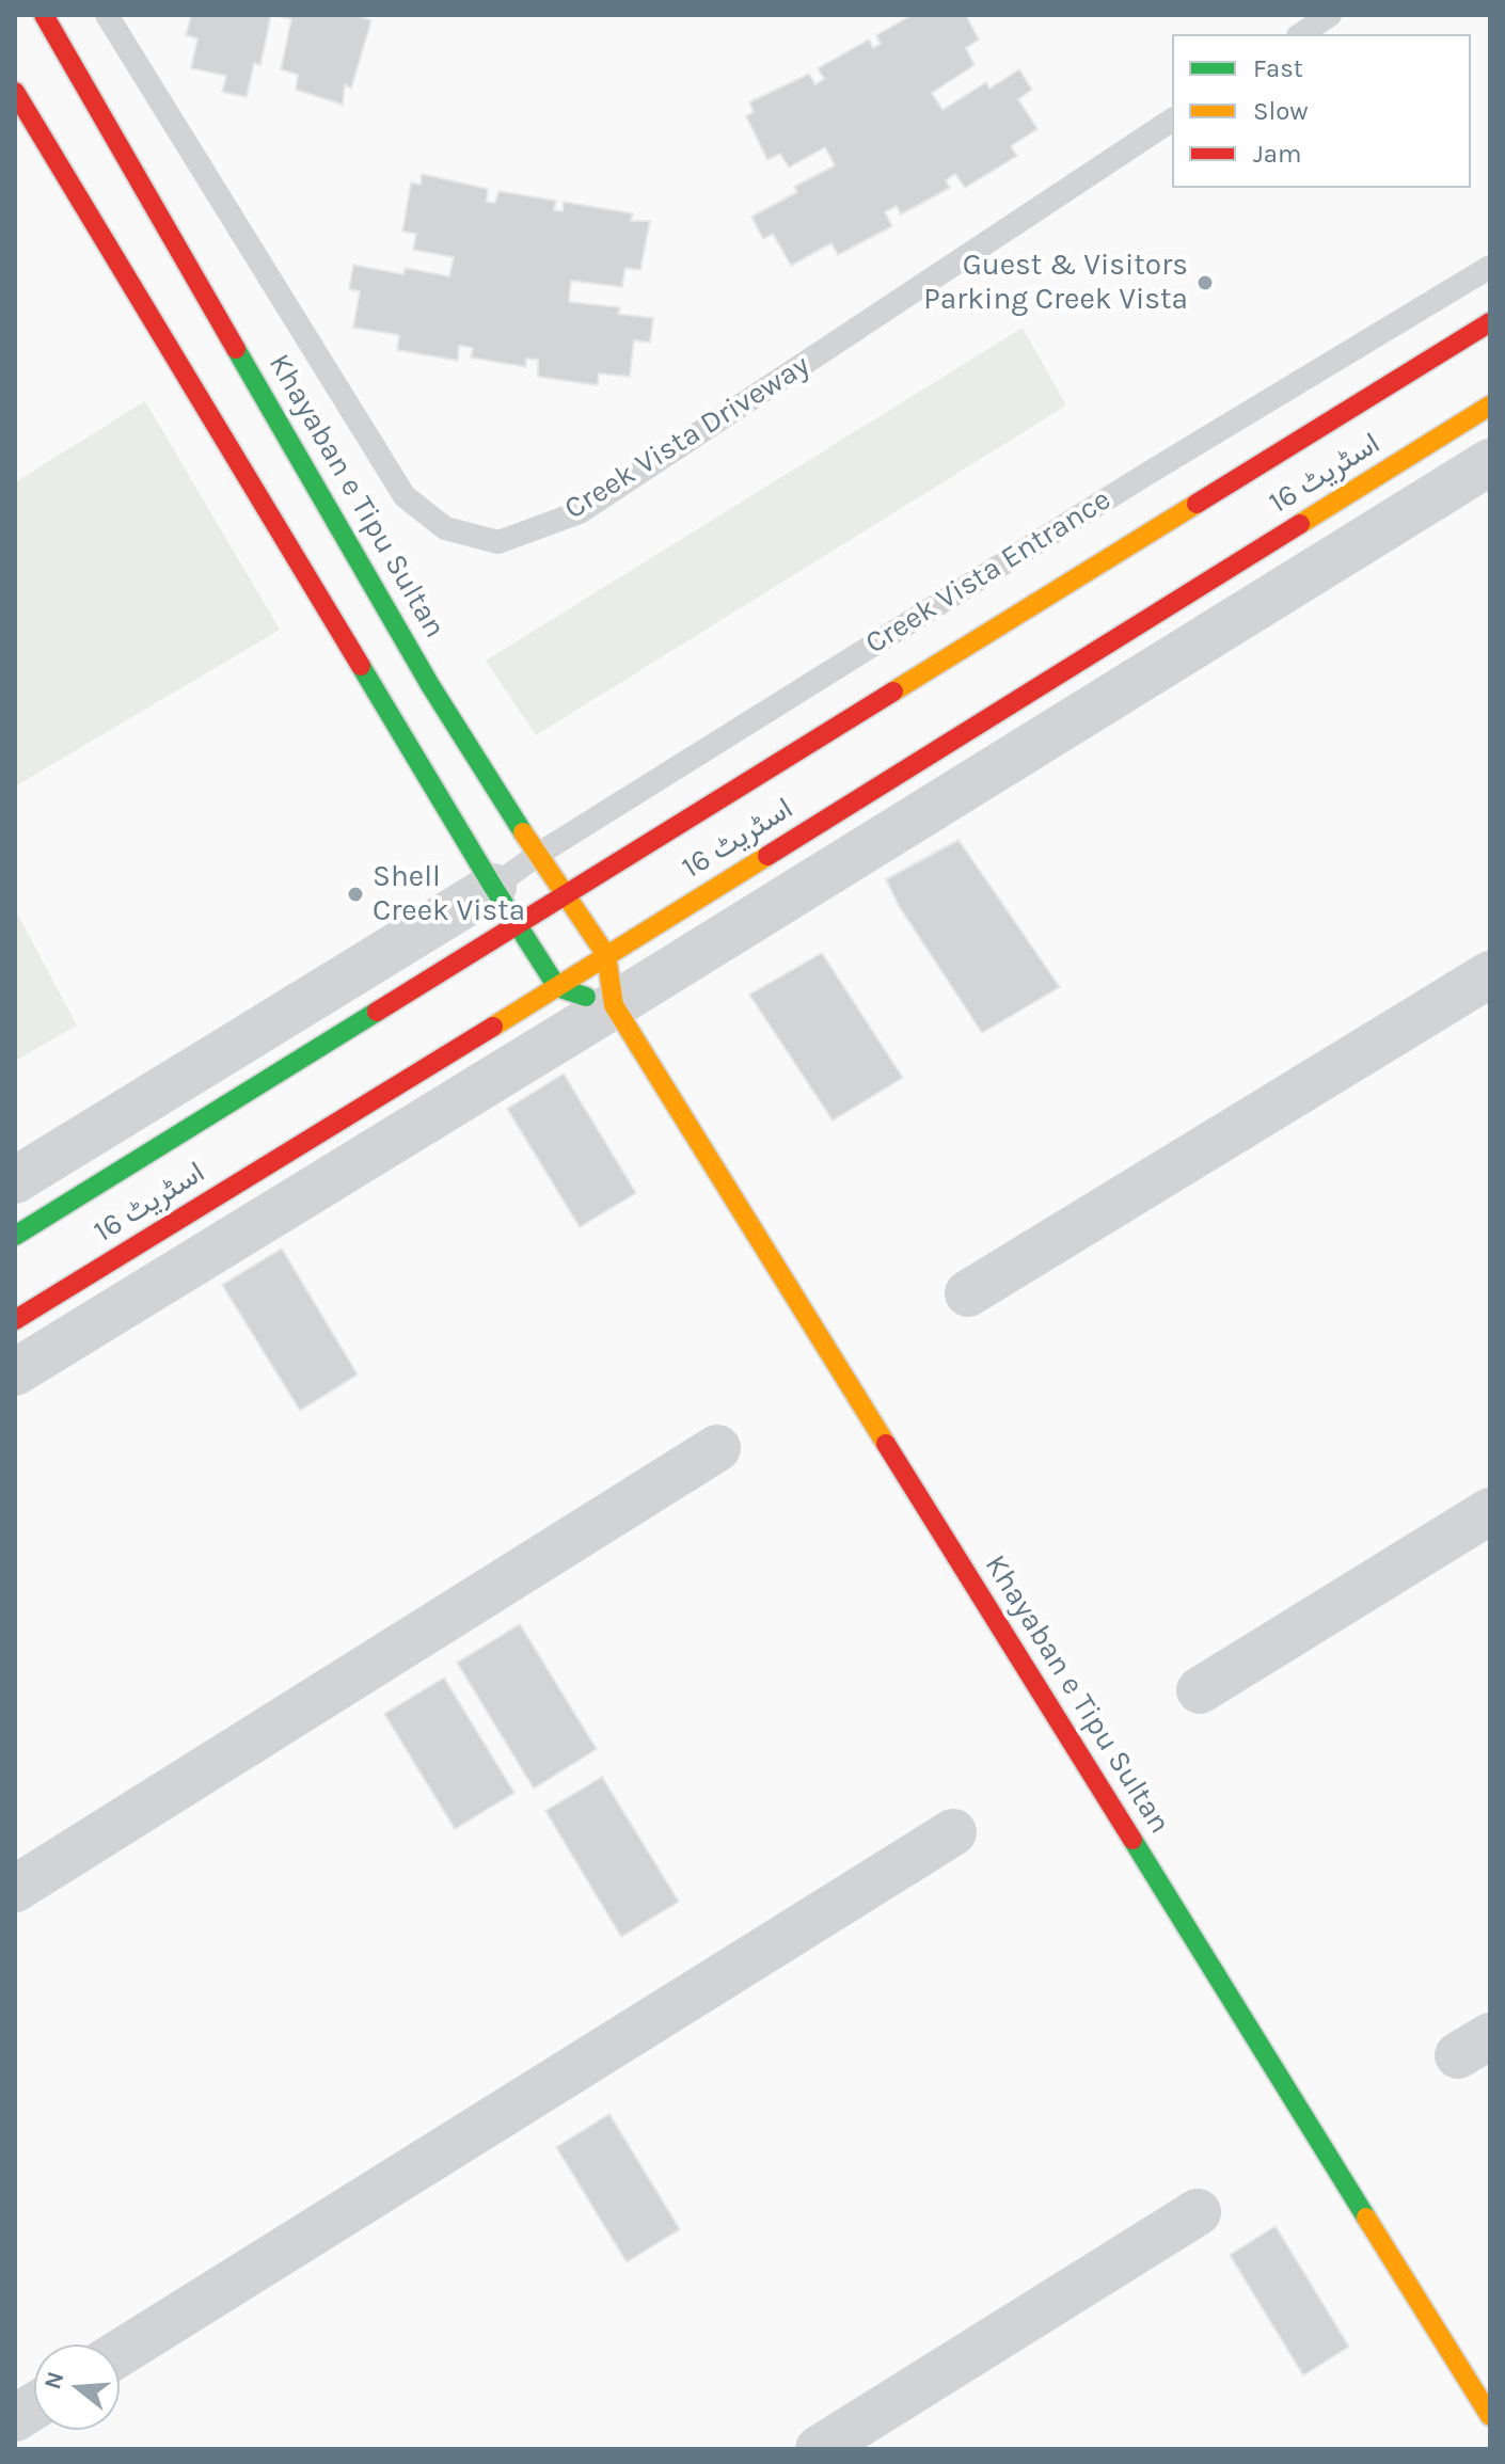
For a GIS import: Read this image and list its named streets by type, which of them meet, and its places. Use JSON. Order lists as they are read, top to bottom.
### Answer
{
  "streets": {
    "street": ["اسٹریٹ 16", "Khayaban e Tipu Sultan"],
    "lane": ["Creek Vista Driveway", "Creek Vista Entrance"]
  },
  "crossings": [
    ["اسٹریٹ 16", "Khayaban e Tipu Sultan"],
    ["اسٹریٹ 16", "Creek Vista Entrance"],
    ["Khayaban e Tipu Sultan", "Creek Vista Entrance"]
  ],
  "places": ["Guest & Visitors Parking Creek Vista", "Shell Creek Vista"],
  "legend": ["Fast", "Slow", "Jam"],
  "north": "left"
}
